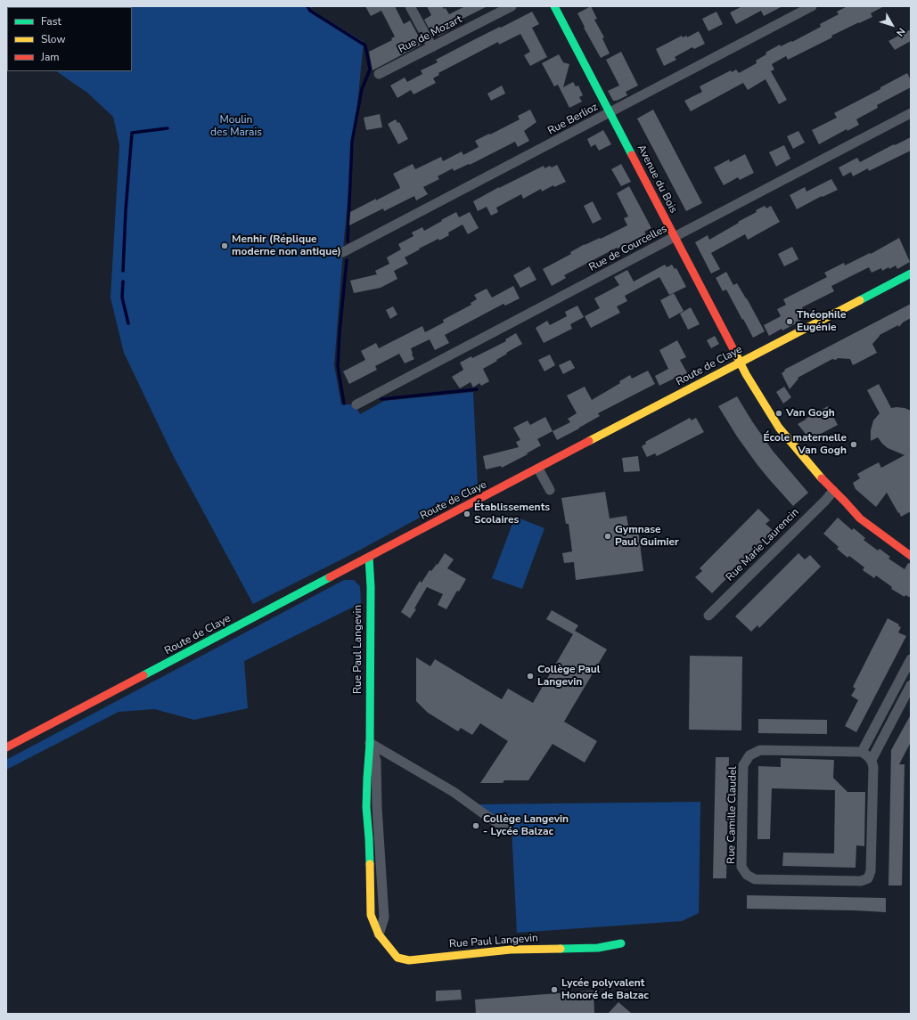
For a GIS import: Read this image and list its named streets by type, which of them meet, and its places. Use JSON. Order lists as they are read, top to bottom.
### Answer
{
  "streets": {
    "street": [
      "Rue de Mozart",
      "Rue Berlioz",
      "Avenue du Bois",
      "Rue de Courcelles",
      "Route de Claye",
      "Rue Marie Laurencin",
      "Rue Paul Langevin",
      "Rue Camille Claudel"
    ]
  },
  "crossings": [
    ["Rue Berlioz", "Avenue du Bois"],
    ["Avenue du Bois", "Rue de Courcelles"],
    ["Avenue du Bois", "Route de Claye"],
    ["Avenue du Bois", "Rue Marie Laurencin"],
    ["Route de Claye", "Rue Paul Langevin"]
  ],
  "parks": ["Moulin des Marais"],
  "places": [
    "Menhir (Réplique moderne non antique)",
    "Théophile Eugénie",
    "Van Gogh",
    "École maternelle Van Gogh",
    "Établissements Scolaires",
    "Gymnase Paul Guimier",
    "Collège Paul Langevin",
    "Collège Langevin - Lycée Balzac",
    "Lycée polyvalent Honoré de Balzac"
  ],
  "legend": ["Fast", "Slow", "Jam"],
  "north": "bottom right"
}
